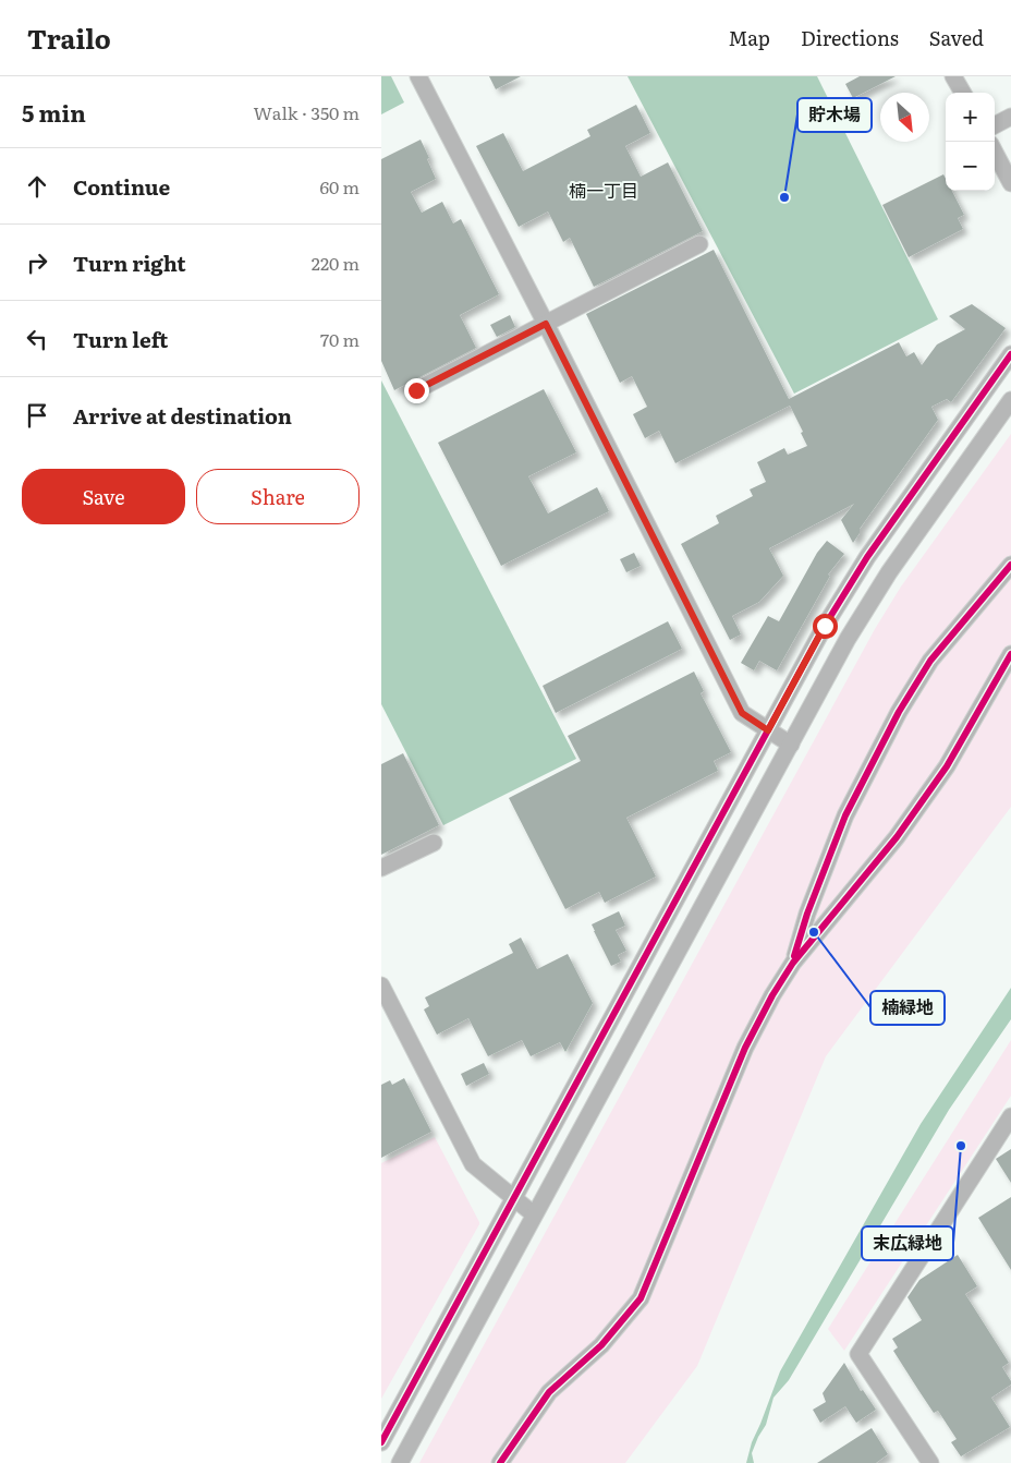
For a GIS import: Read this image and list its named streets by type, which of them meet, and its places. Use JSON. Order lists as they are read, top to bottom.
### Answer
{
  "districts": ["楠一丁目"],
  "places": ["貯木場", "楠緑地", "末広緑地"],
  "north": "bottom right",
  "page": {
    "header": "Trailo",
    "nav": ["Map", "Directions", "Saved"],
    "heading": ["5 min", "Walk · 350 m"],
    "map_buttons": ["+", "−"],
    "list": [
      ["Continue", "60 m"],
      ["Turn right", "220 m"],
      ["Turn left", "70 m"],
      "Arrive at destination"
    ],
    "buttons": ["Save", "Share"]
  }
}
